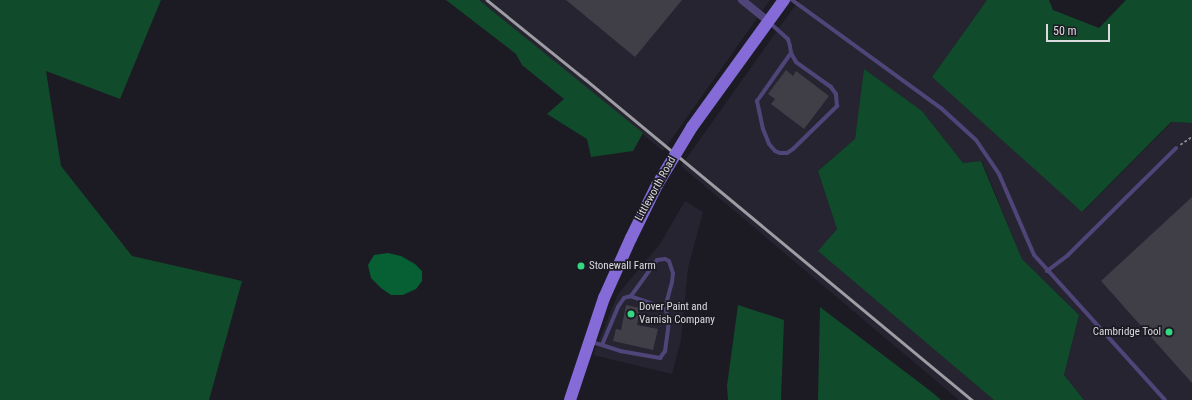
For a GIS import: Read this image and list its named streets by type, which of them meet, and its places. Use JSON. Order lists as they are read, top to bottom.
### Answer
{
  "streets": {
    "main road": ["Littleworth Road"]
  },
  "places": ["Stonewall Farm", "Dover Paint and Varnish Company", "Cambridge Tool"],
  "scale_bar": "50 m"
}
